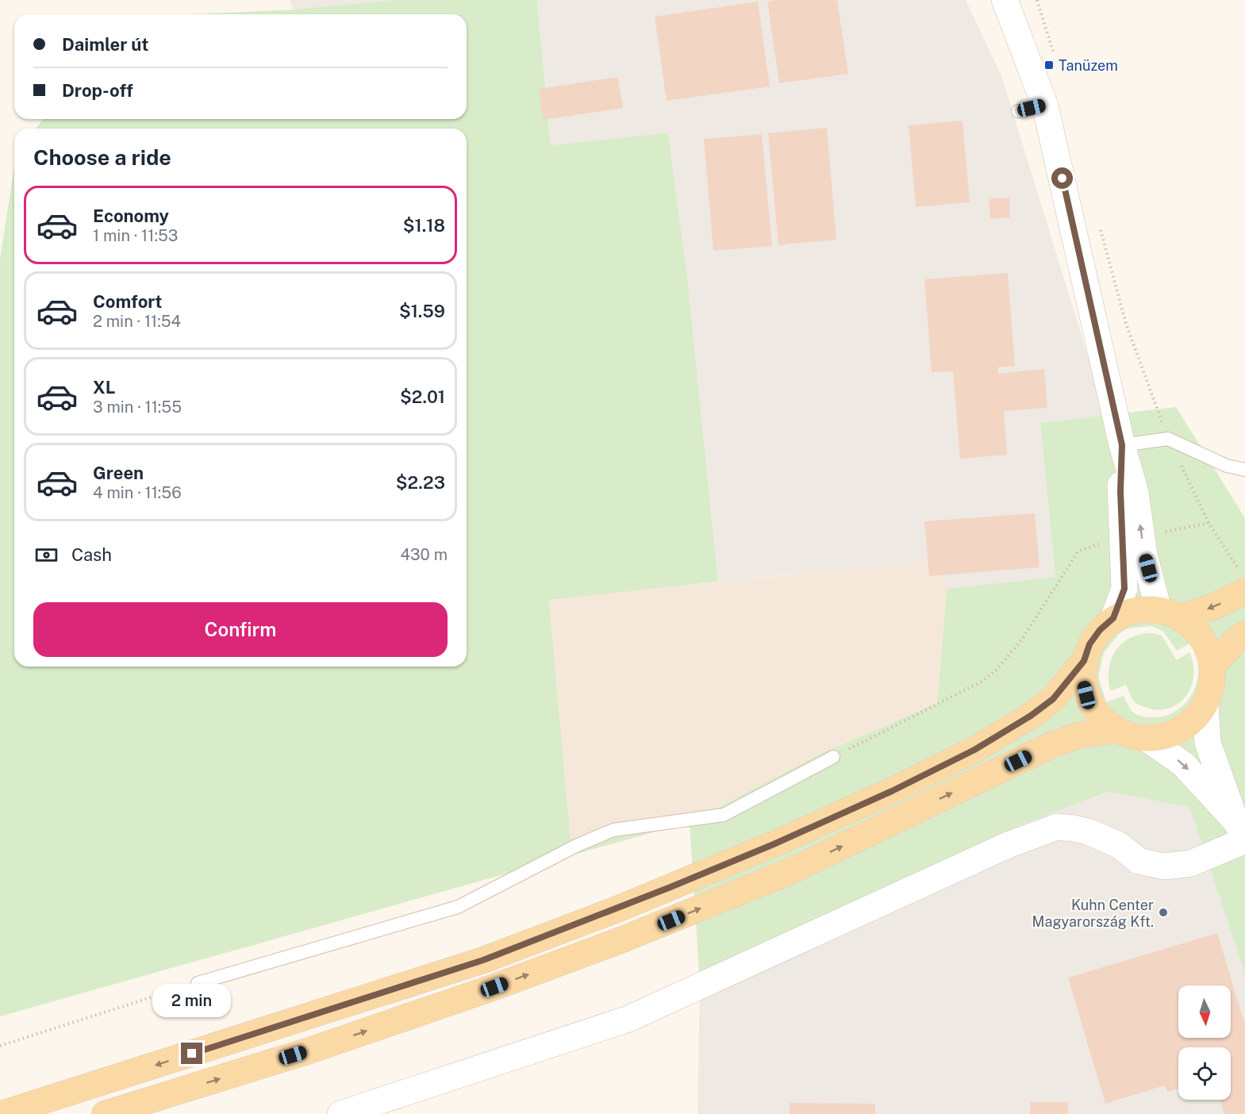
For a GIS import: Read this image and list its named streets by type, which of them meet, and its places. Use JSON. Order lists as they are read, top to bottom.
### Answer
{
  "places": {
    "transit": ["Tanüzem"],
    "other": ["Kuhn Center Magyarország Kft."]
  },
  "north": "bottom",
  "page": {
    "banner": ["Daimler út", "Drop-off"],
    "heading": "Choose a ride",
    "list": [
      {
        "name": "Economy",
        "note": "1 min · 11:53",
        "value": "$1.18"
      },
      {
        "name": "Comfort",
        "note": "2 min · 11:54",
        "value": "$1.59"
      },
      {
        "name": "XL",
        "note": "3 min · 11:55",
        "value": "$2.01"
      },
      {
        "name": "Green",
        "note": "4 min · 11:56",
        "value": "$2.23"
      }
    ],
    "pay": ["Cash", "430 m"],
    "buttons": "Confirm",
    "bubble": "2 min"
  }
}
